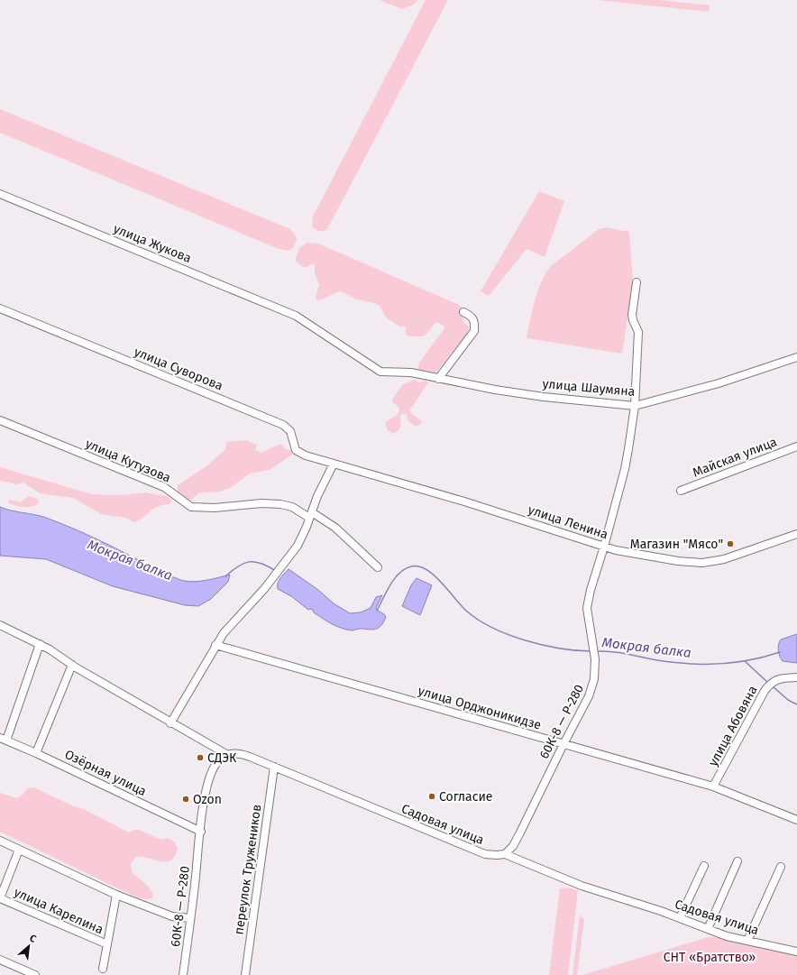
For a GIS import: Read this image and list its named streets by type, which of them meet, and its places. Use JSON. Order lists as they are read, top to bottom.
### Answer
{
  "streets": {
    "street": [
      "улица Жукова",
      "улица Суворова",
      "улица Шаумяна",
      "Майская улица",
      "улица Кутузова",
      "улица Ленина",
      "улица Орджоникидзе",
      "60К-8 — Р-280",
      "улица Абовяна",
      "Озёрная улица",
      "Садовая улица",
      "переулок Тружеников",
      "улица Карелина"
    ]
  },
  "crossings": [
    ["улица Жукова", "улица Шаумяна"],
    ["улица Суворова", "улица Ленина"],
    ["улица Шаумяна", "60К-8 — Р-280"],
    ["улица Ленина", "60К-8 — Р-280"],
    ["улица Орджоникидзе", "60К-8 — Р-280"],
    ["улица Орджоникидзе", "улица Абовяна"],
    ["60К-8 — Р-280", "Озёрная улица"],
    ["60К-8 — Р-280", "Садовая улица"],
    ["Садовая улица", "переулок Тружеников"]
  ],
  "water": ["Мокрая балка"],
  "parks": ["СНТ «Братство»"],
  "places": [
    "Магазин \"Мясо\"",
    "СДЭК",
    "Согласие",
    "Ozon"
  ],
  "north": "top right"
}
